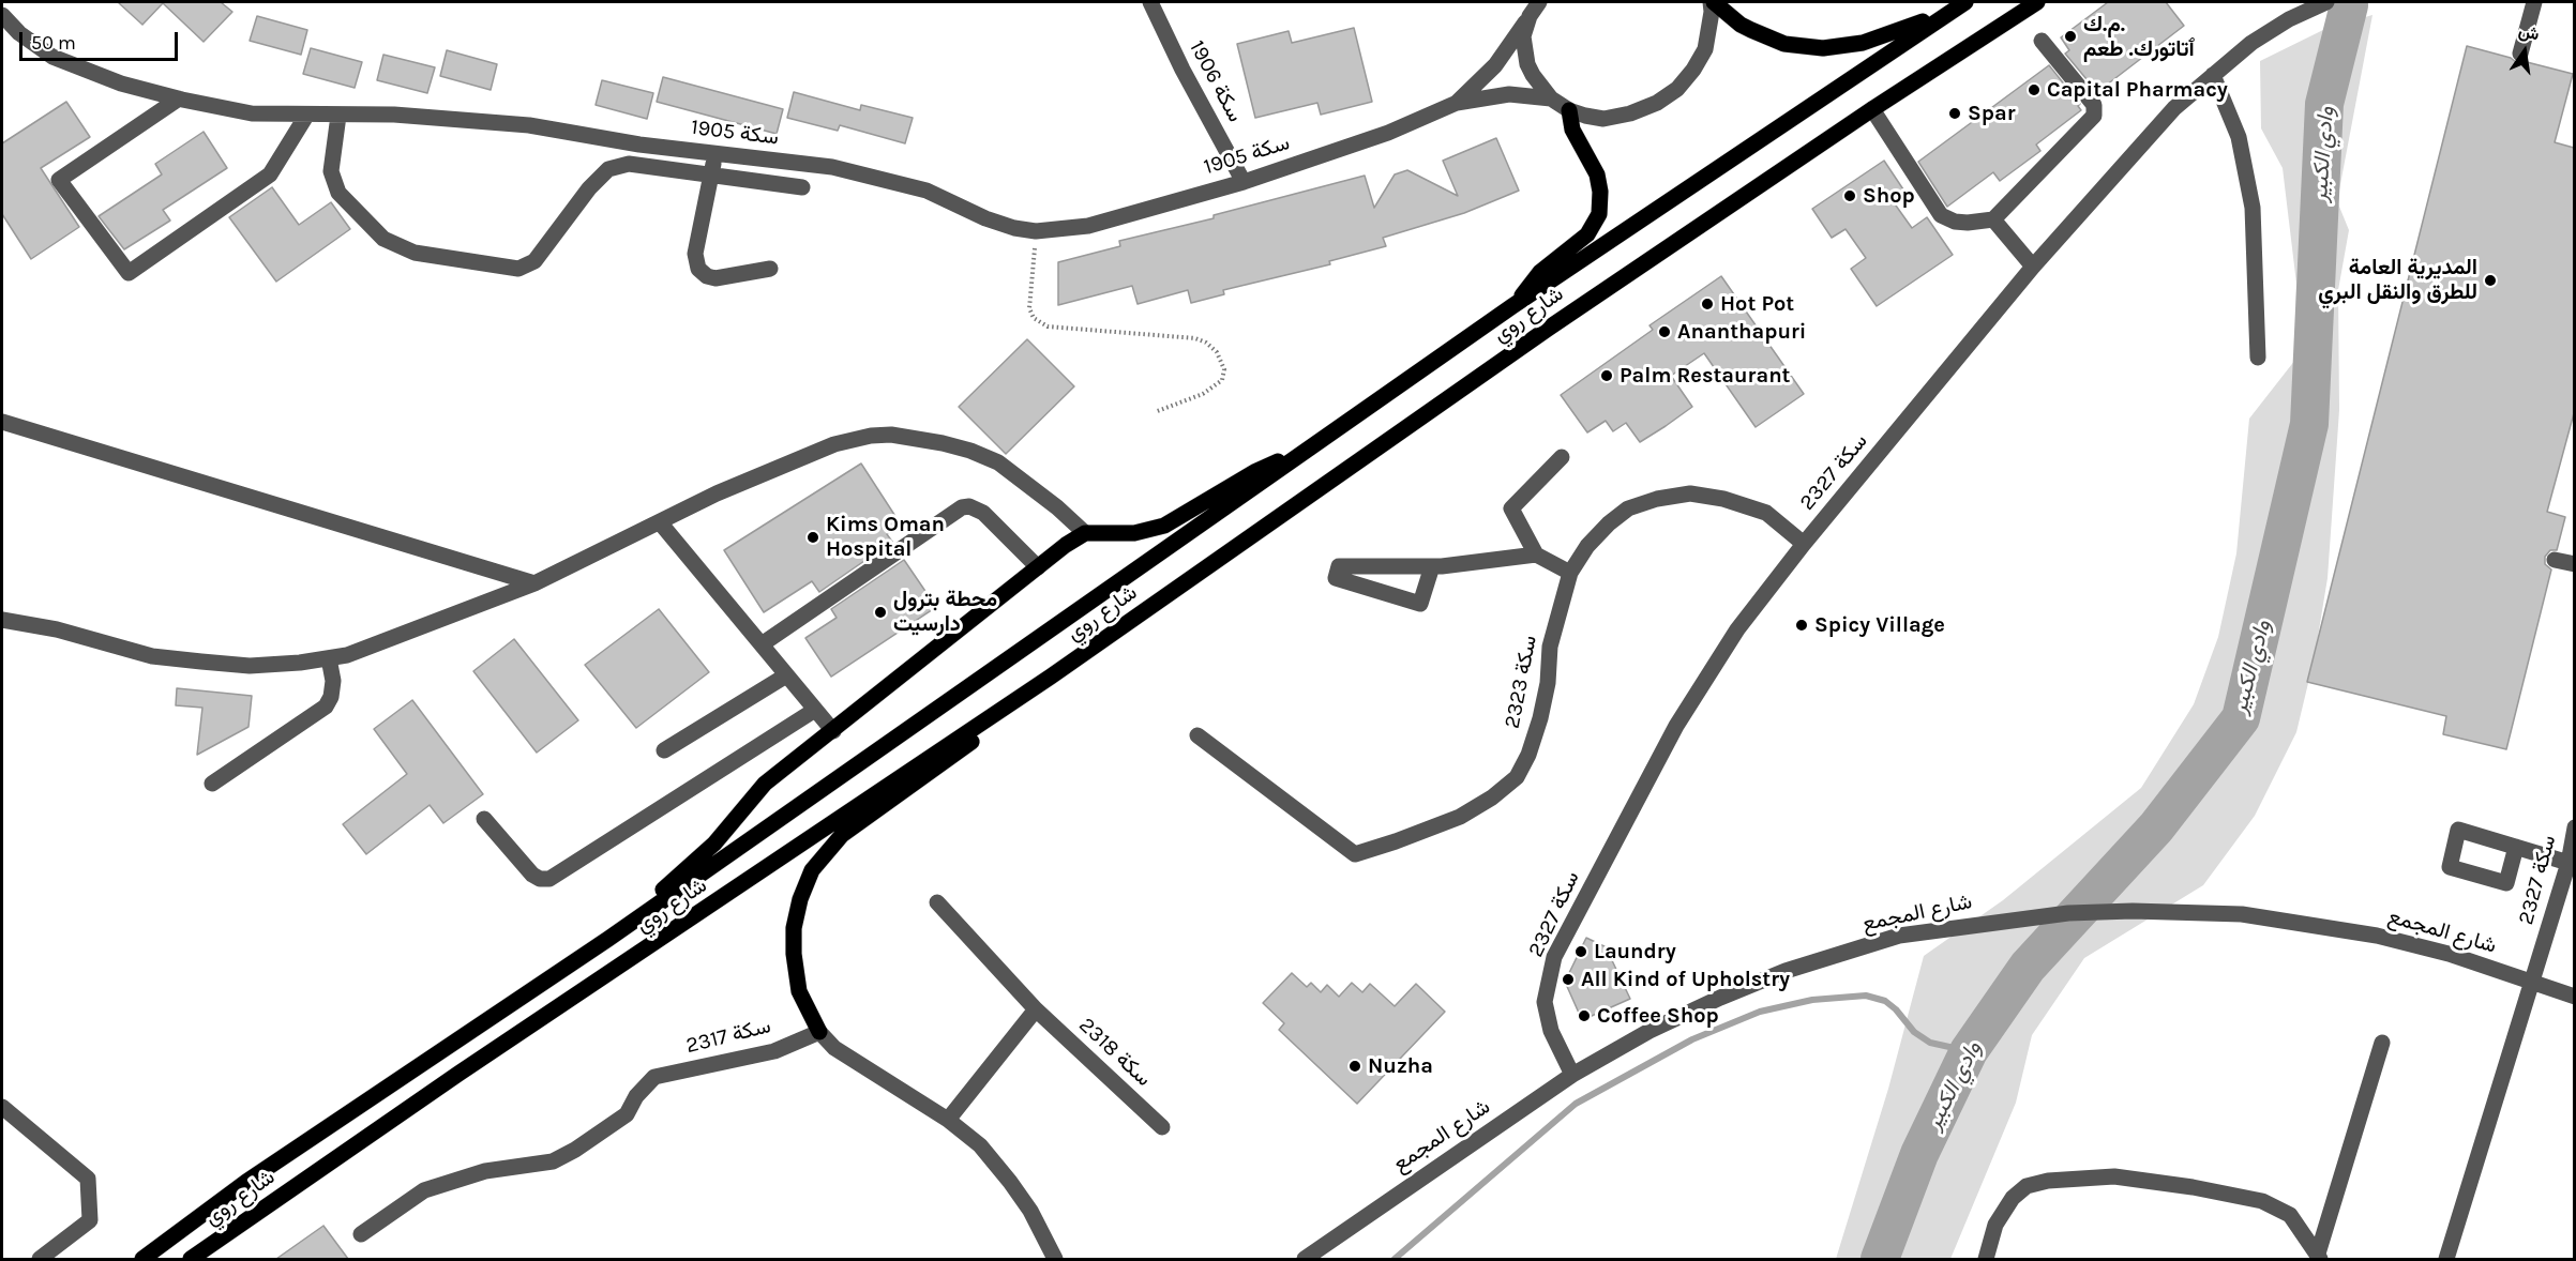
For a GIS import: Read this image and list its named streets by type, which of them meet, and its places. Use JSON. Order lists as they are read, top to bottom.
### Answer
{
  "streets": {
    "main road": ["شارع روي"],
    "street": [
      "سكة 1906",
      "سكة 1905",
      "سكة 2327",
      "سكة 2323",
      "شارع المجمع",
      "سكة 2317",
      "سكة 2318"
    ]
  },
  "crossings": [
    ["سكة 1906", "سكة 1905"],
    ["سكة 2327", "سكة 2323"],
    ["سكة 2327", "شارع المجمع"]
  ],
  "water": ["وادي الكبير"],
  "places": [
    "م.ك. ٱتاتورك. طعم",
    "Capital Pharmacy",
    "Spar",
    "Shop",
    "المديرية العامة للطرق والنقل البري",
    "Hot Pot",
    "Ananthapuri",
    "Palm Restaurant",
    "Kims Oman Hospital",
    "محطة بترول دارسيت",
    "Spicy Village",
    "Laundry",
    "All Kind of Upholstry",
    "Coffee Shop",
    "Nuzha"
  ],
  "scale_bar": "50 m",
  "north": "top"
}
